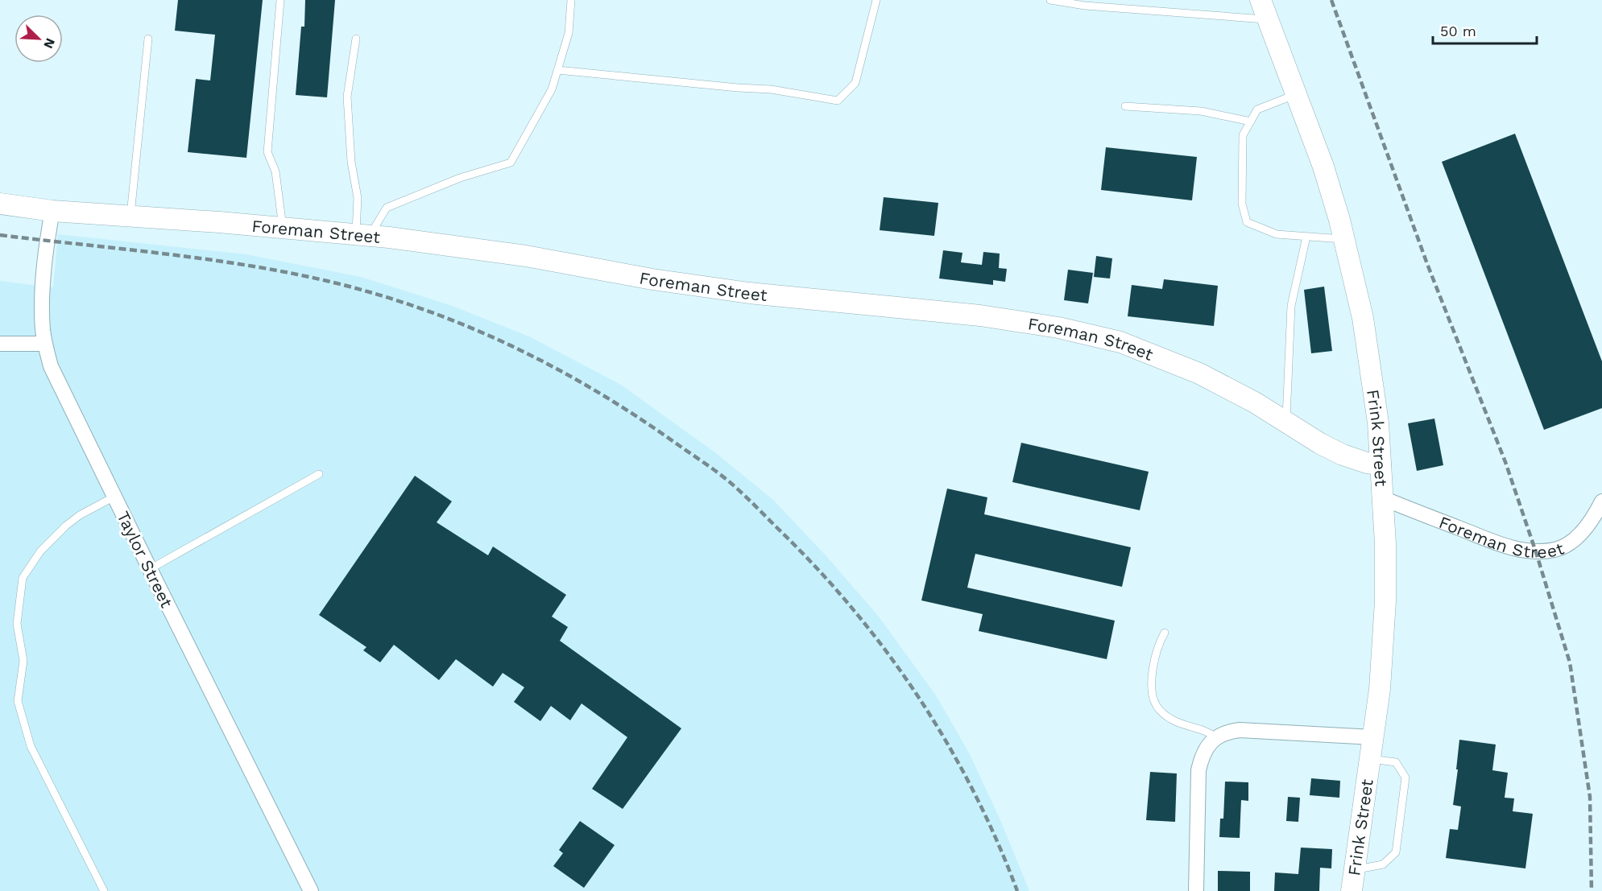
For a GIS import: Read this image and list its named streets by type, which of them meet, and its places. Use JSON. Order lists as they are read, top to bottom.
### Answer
{
  "streets": {
    "street": ["Foreman Street", "Frink Street", "Taylor Street"]
  },
  "crossings": [
    ["Foreman Street", "Frink Street"],
    ["Foreman Street", "Taylor Street"]
  ],
  "scale_bar": "50 m",
  "north": "bottom right"
}
